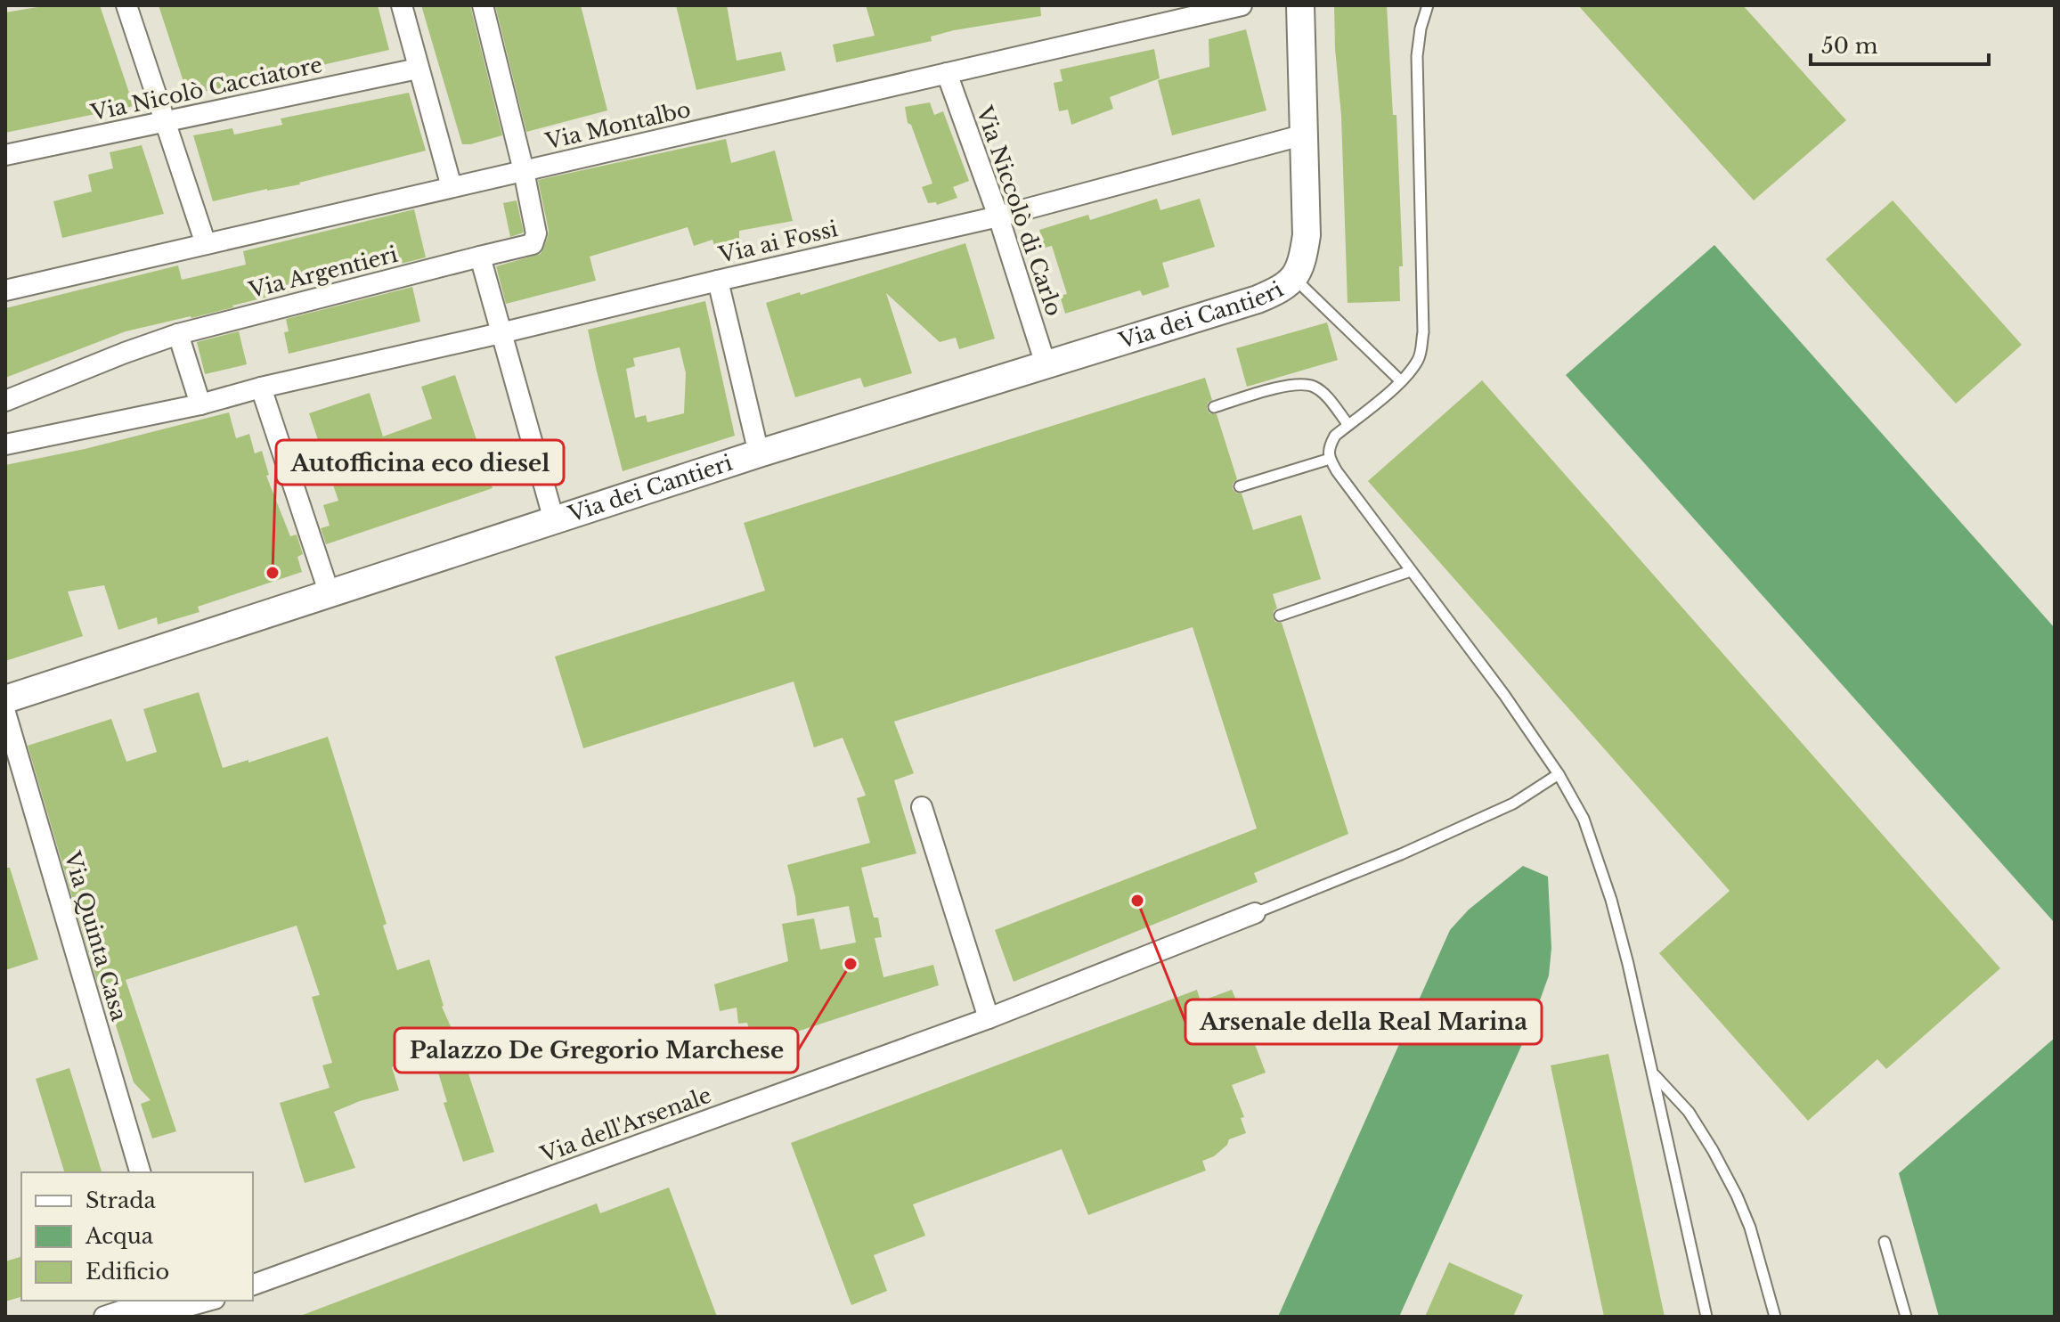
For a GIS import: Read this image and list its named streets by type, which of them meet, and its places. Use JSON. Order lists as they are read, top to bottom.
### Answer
{
  "streets": {
    "main road": ["Via dei Cantieri"],
    "street": [
      "Via Nicolò Cacciatore",
      "Via Montalbo",
      "Via Niccolò di Carlo",
      "Via ai Fossi",
      "Via Argentieri",
      "Via Quinta Casa",
      "Via dell'Arsenale"
    ]
  },
  "crossings": [
    ["Via Montalbo", "Via Niccolò di Carlo"],
    ["Via Montalbo", "Via Argentieri"],
    ["Via Niccolò di Carlo", "Via ai Fossi"],
    ["Via Niccolò di Carlo", "Via dei Cantieri"]
  ],
  "places": ["Autofficina eco diesel", "Arsenale della Real Marina", "Palazzo De Gregorio Marchese"],
  "legend": ["Strada", "Acqua", "Edificio"],
  "scale_bar": "50 m"
}
